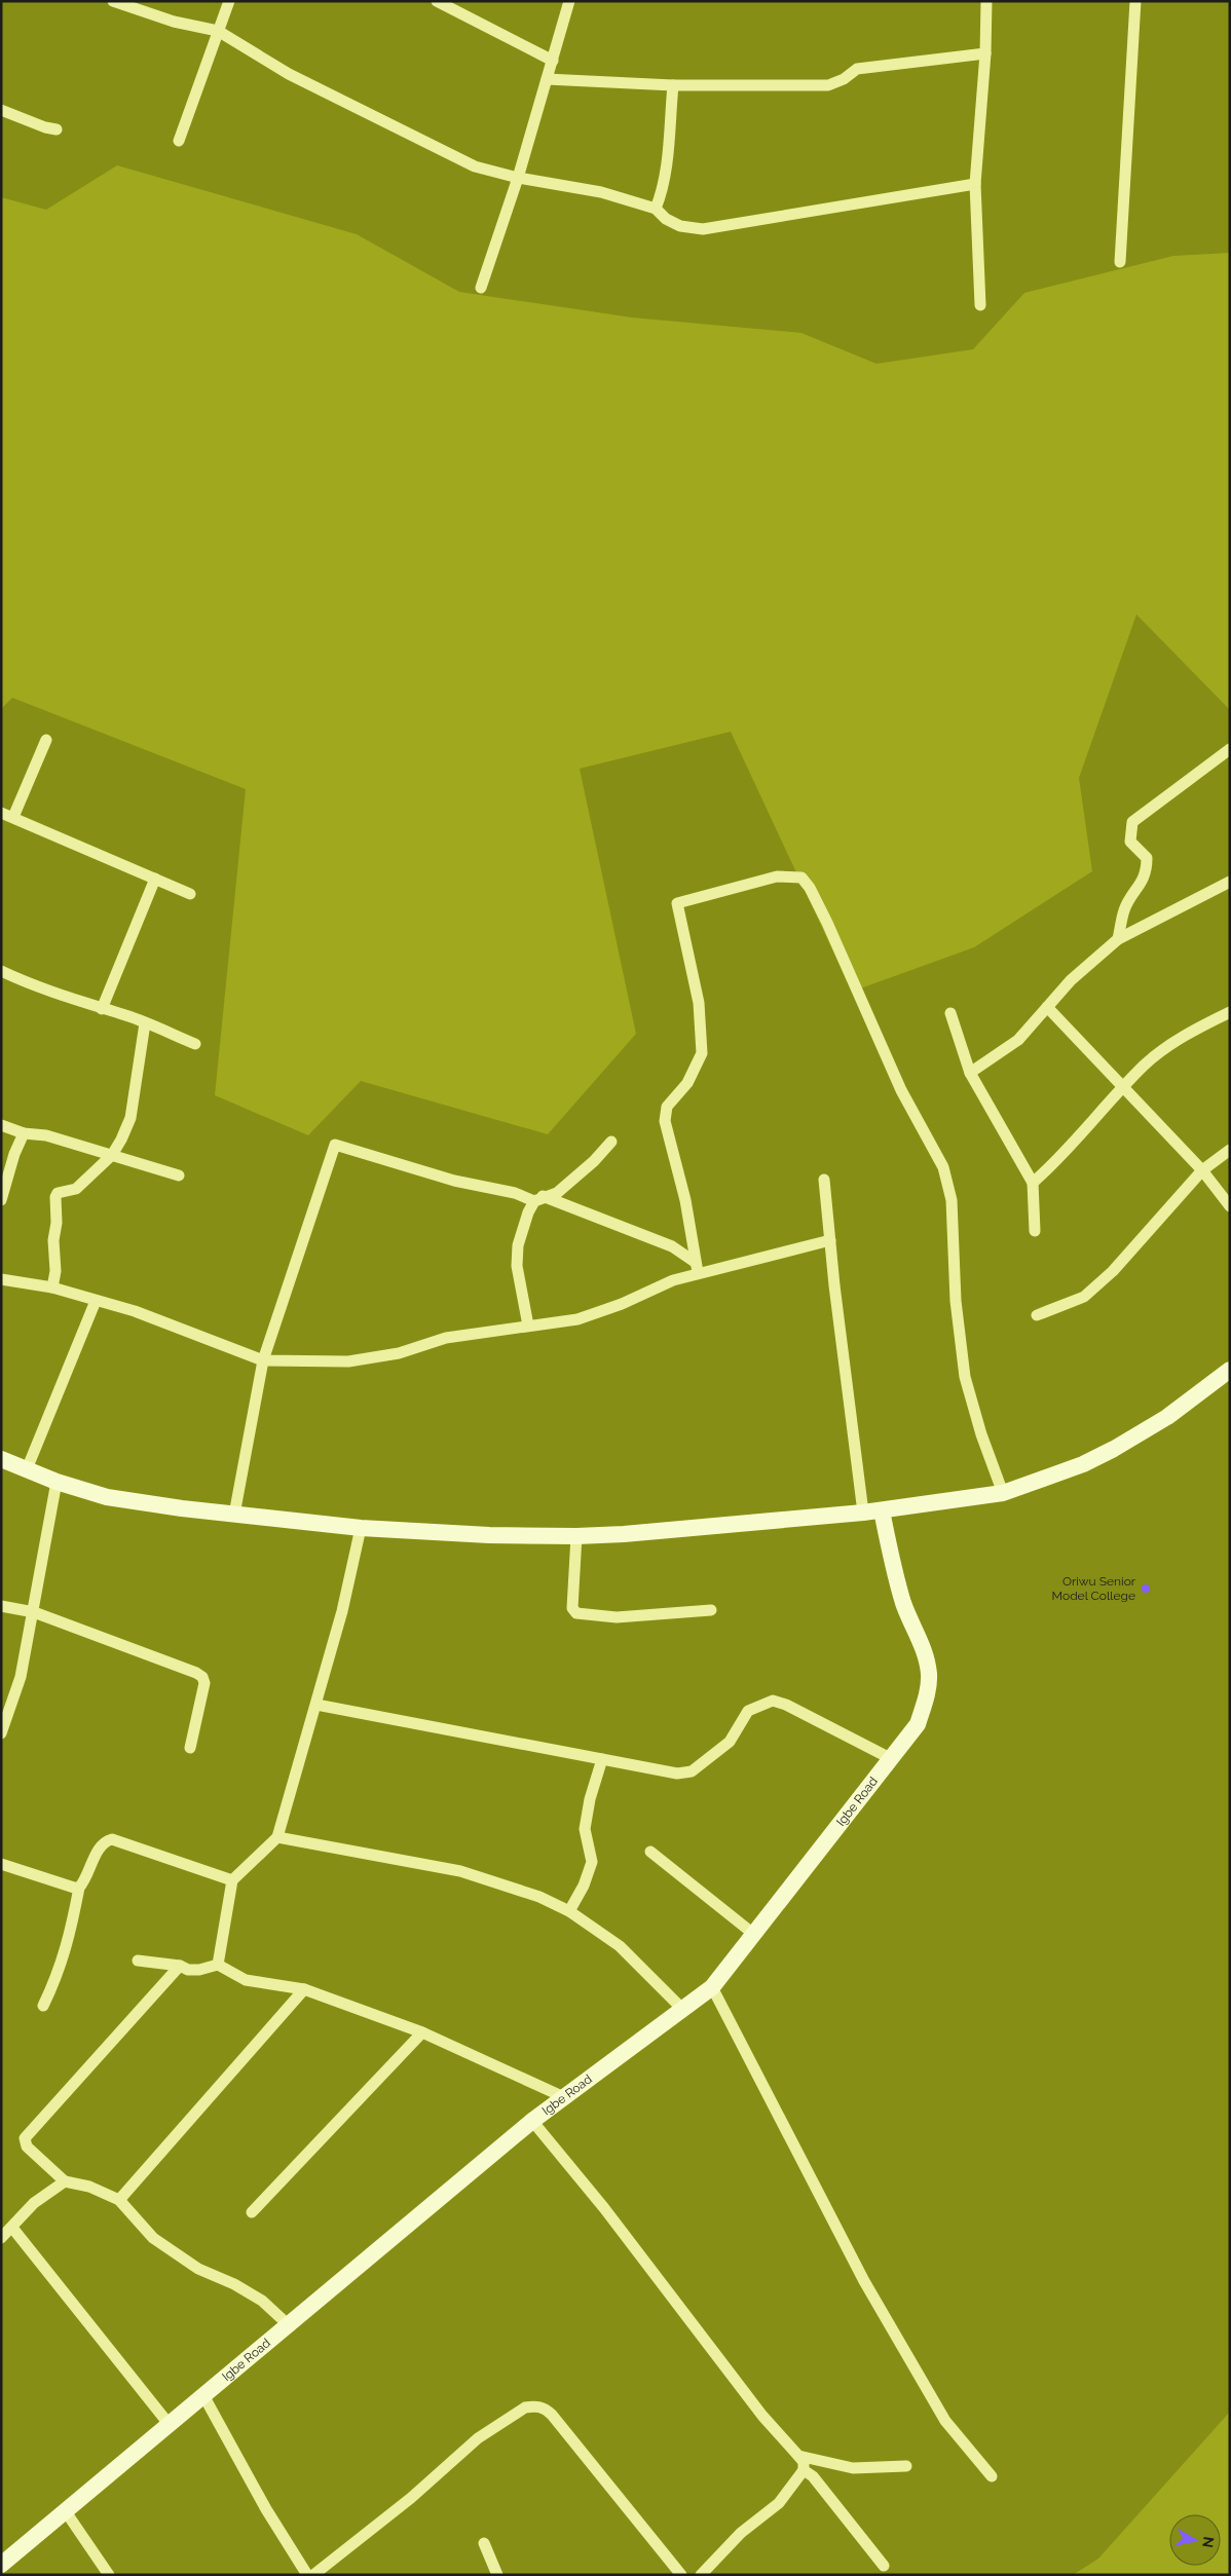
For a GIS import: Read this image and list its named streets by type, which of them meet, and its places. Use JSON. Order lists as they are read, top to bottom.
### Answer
{
  "streets": {
    "street": ["Igbe Road"]
  },
  "places": ["Oriwu Senior Model College"],
  "north": "right"
}
